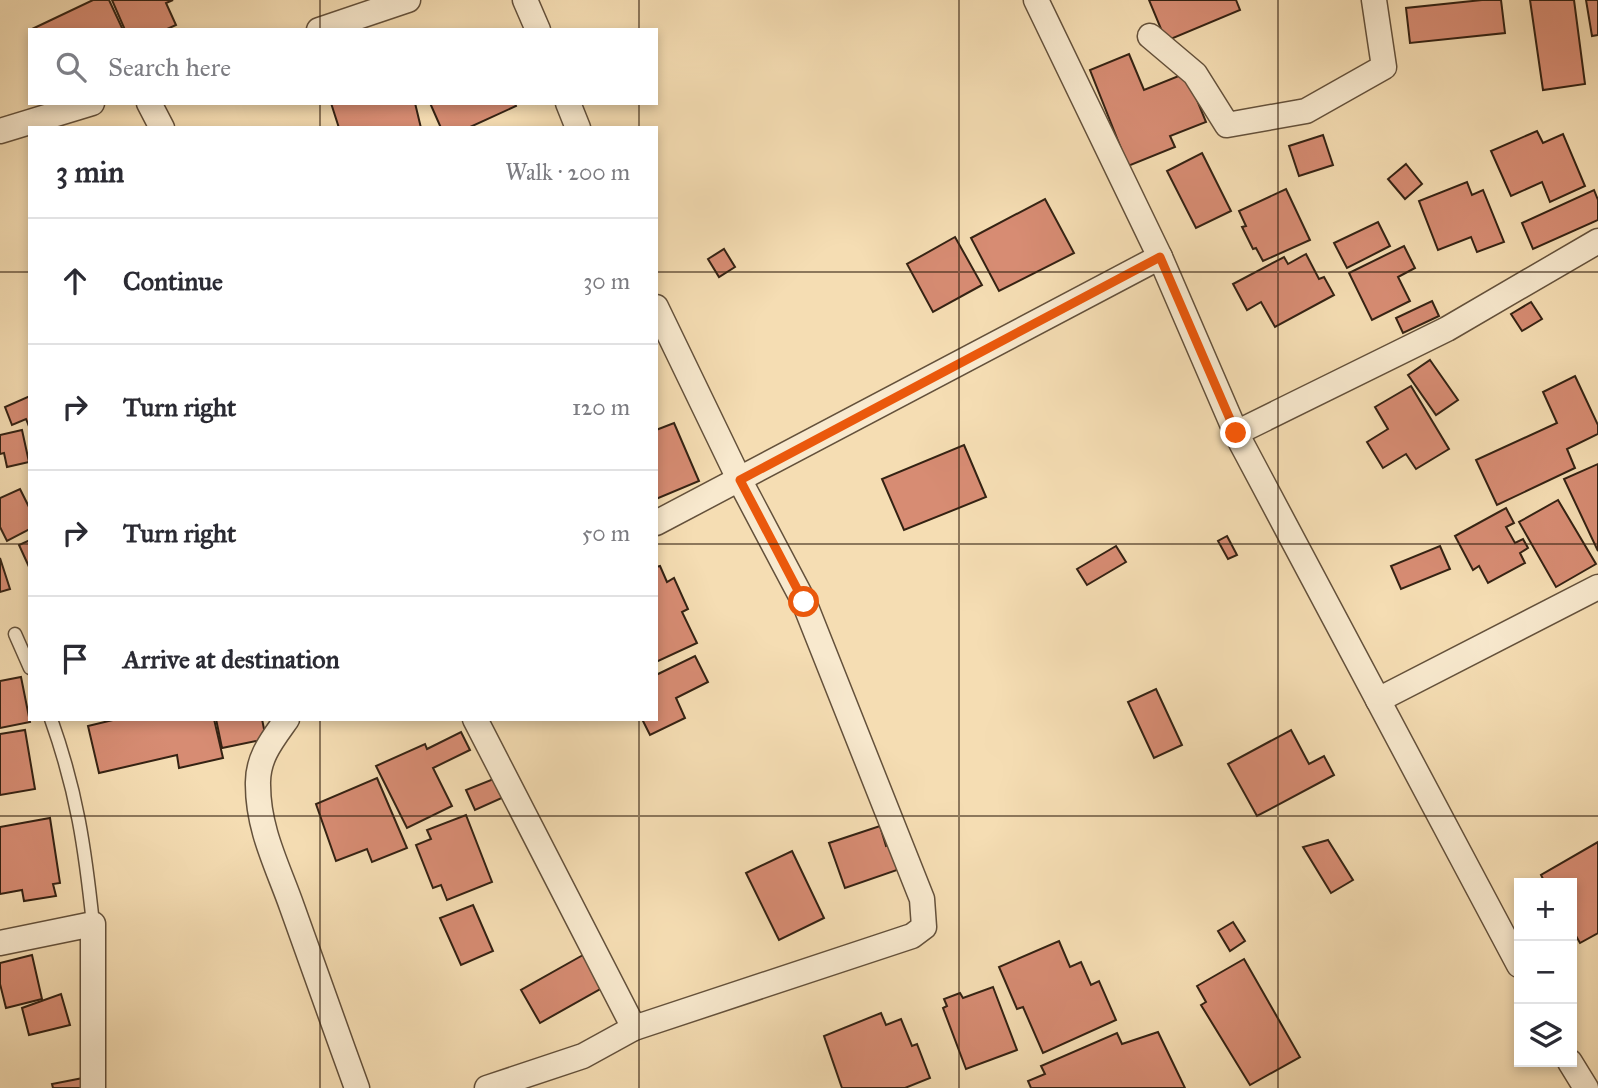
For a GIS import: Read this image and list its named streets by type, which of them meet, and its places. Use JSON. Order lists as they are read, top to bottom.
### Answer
{
  "page": {
    "search": "Search here",
    "heading": ["3 min", "Walk · 200 m"],
    "list": [
      ["Continue", "30 m"],
      ["Turn right", "120 m"],
      ["Turn right", "50 m"],
      "Arrive at destination"
    ],
    "map_buttons": ["+", "−"]
  }
}
